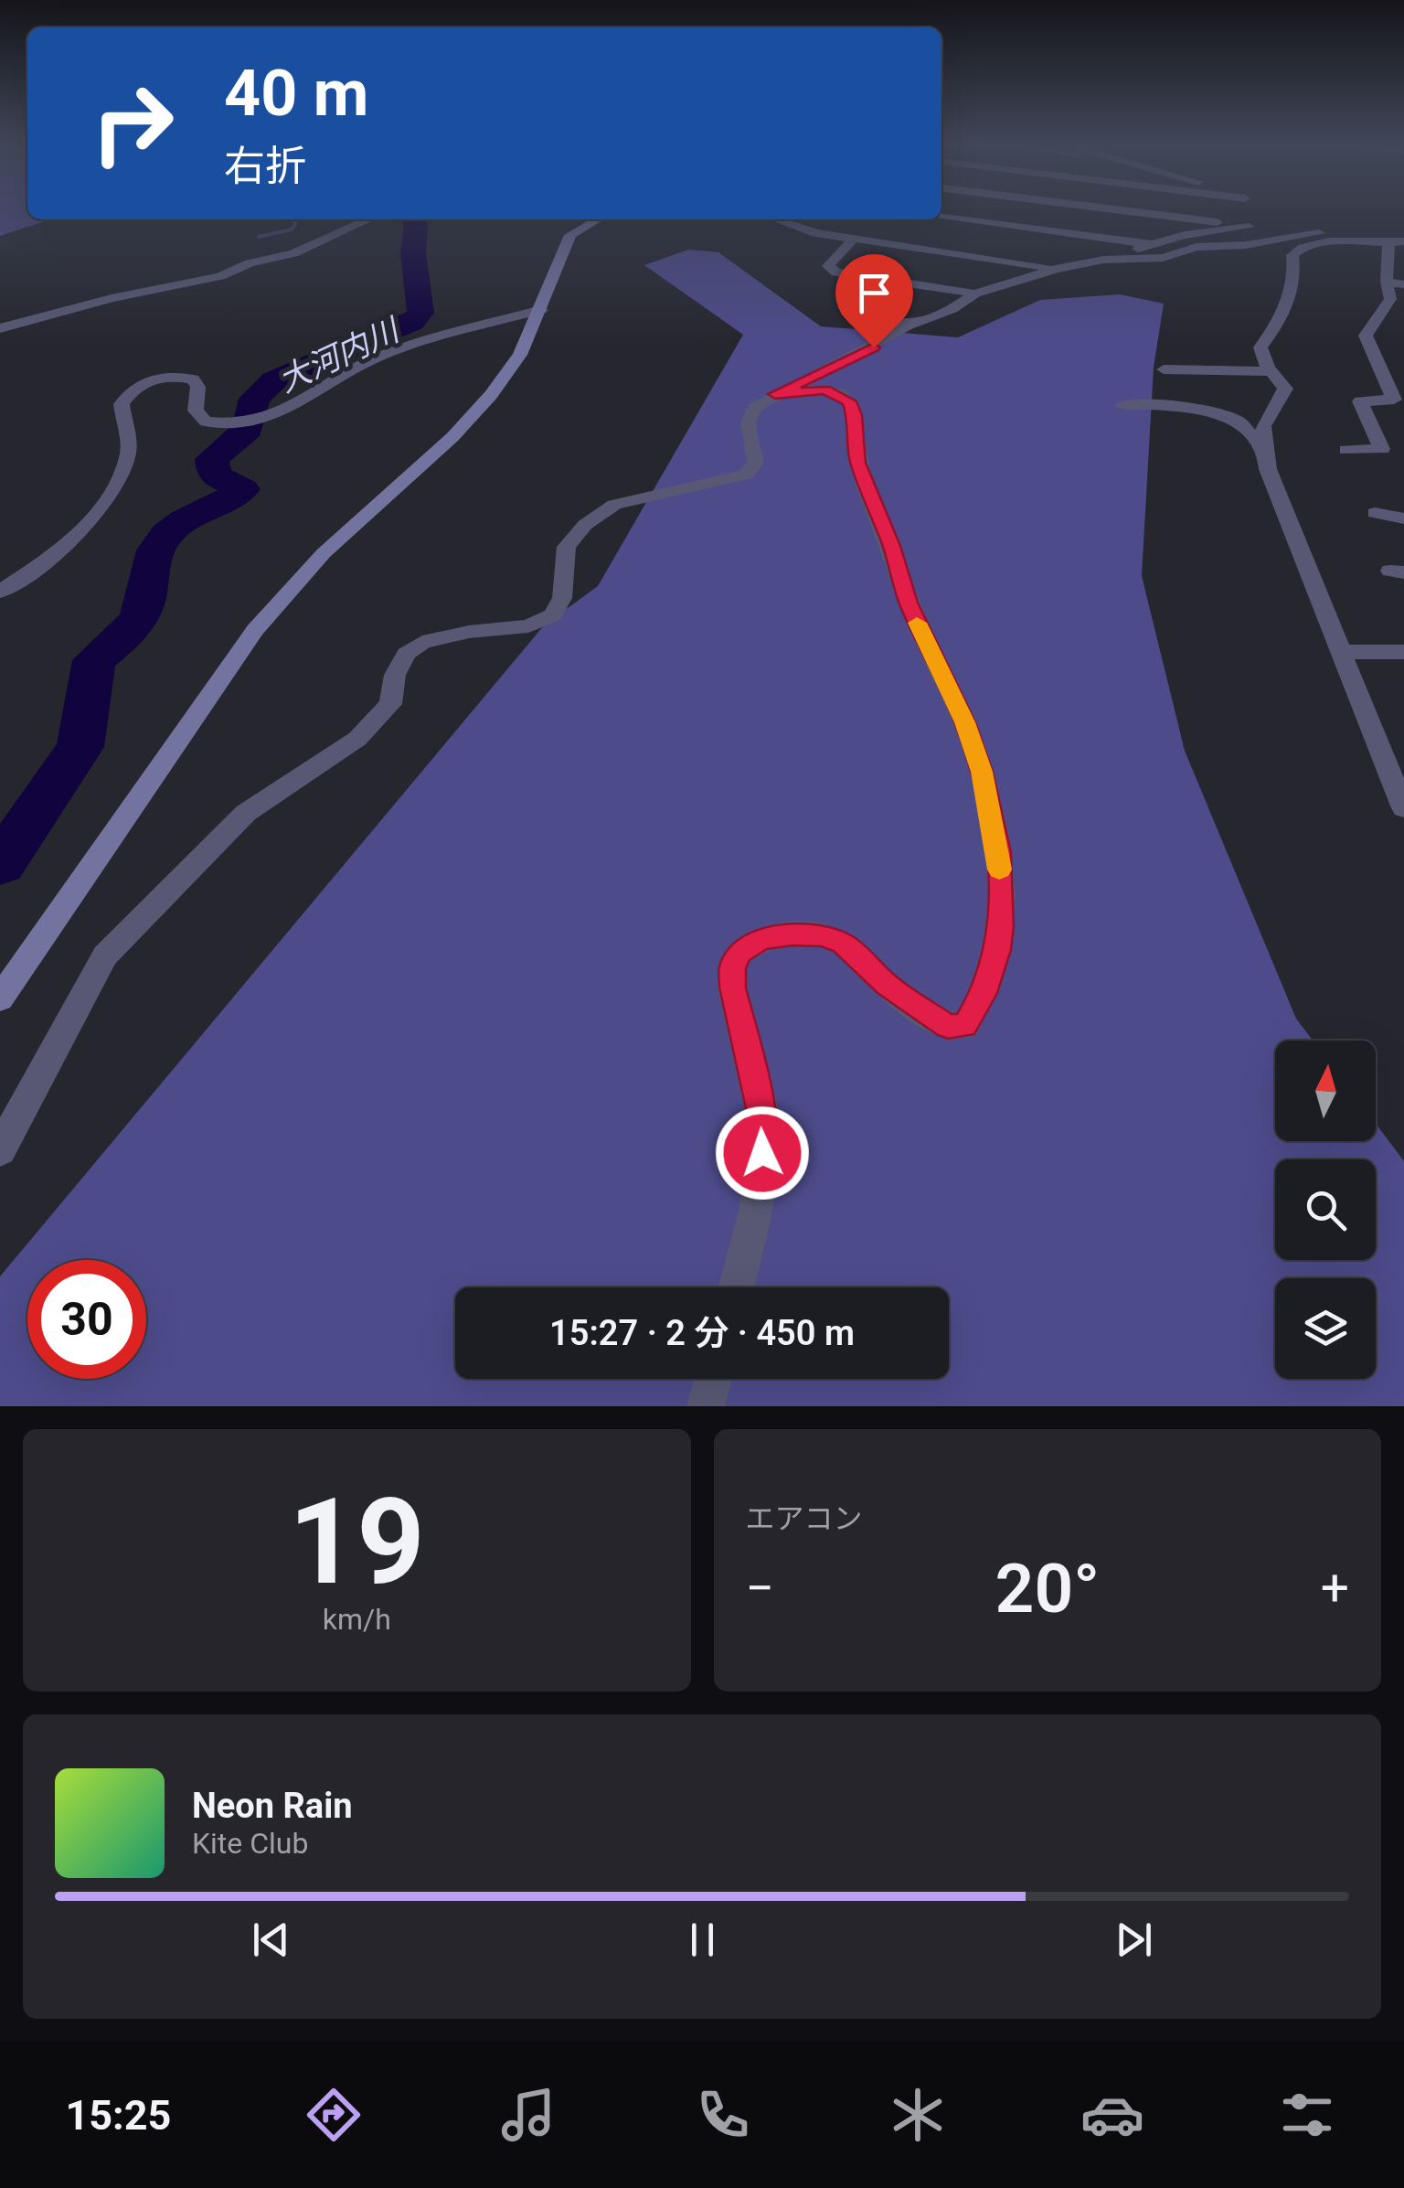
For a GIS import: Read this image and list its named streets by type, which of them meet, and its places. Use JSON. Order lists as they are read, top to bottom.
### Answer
{
  "water": ["大河内川"],
  "north": "top",
  "page": {
    "turn": ["40 m", "右折"],
    "limit": "30",
    "trip": "15:27 · 2 分 · 450 m",
    "tile": [
      ["19", "km/h"],
      "エアコン"
    ],
    "heat": ["−", "20°", "+"],
    "song": ["Neon Rain", "Kite Club"],
    "tabs": "15:25"
  }
}
